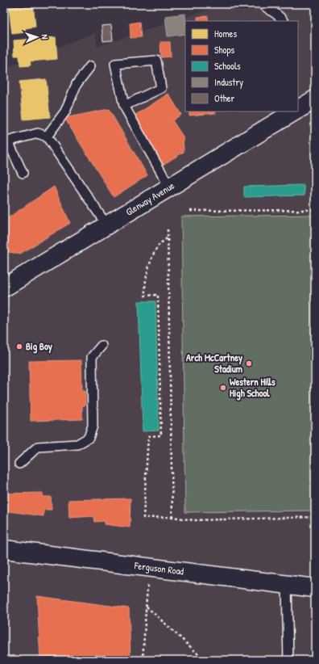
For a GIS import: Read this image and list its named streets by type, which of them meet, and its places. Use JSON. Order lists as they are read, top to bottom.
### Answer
{
  "streets": {
    "main road": ["Glenway Avenue", "Ferguson Road"]
  },
  "places": ["Big Boy", "Arch McCartney Stadium", "Western Hills High School"],
  "legend": [
    "Homes",
    "Shops",
    "Schools",
    "Industry",
    "Other"
  ],
  "north": "right"
}
